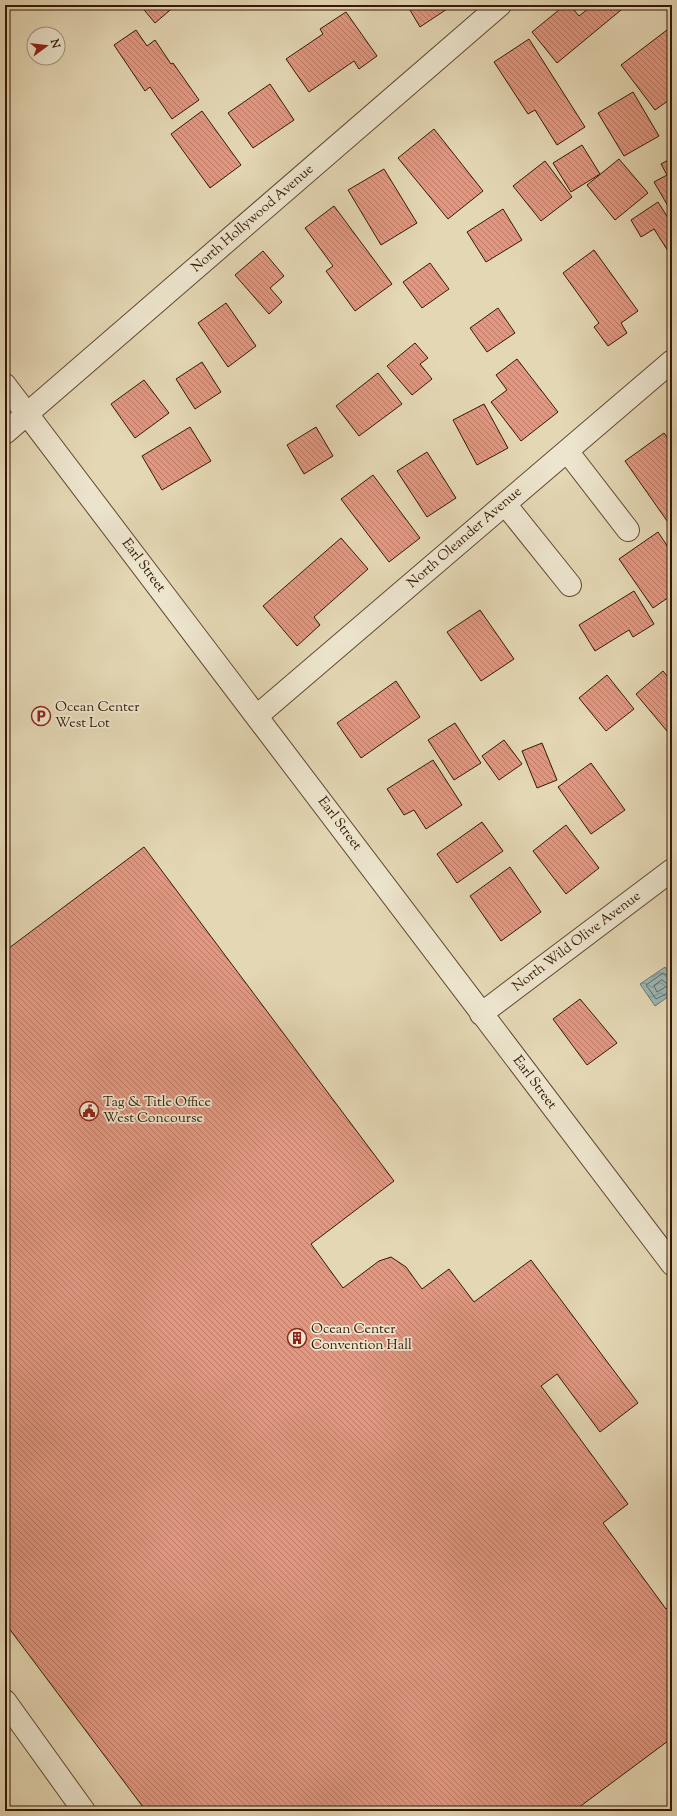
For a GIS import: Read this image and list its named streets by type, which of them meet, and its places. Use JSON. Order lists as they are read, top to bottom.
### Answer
{
  "streets": {
    "street": [
      "North Hollywood Avenue",
      "North Oleander Avenue",
      "Earl Street",
      "North Wild Olive Avenue"
    ]
  },
  "crossings": [
    ["North Hollywood Avenue", "Earl Street"],
    ["North Oleander Avenue", "Earl Street"],
    ["Earl Street", "North Wild Olive Avenue"]
  ],
  "places": {
    "parking": ["Ocean Center West Lot"],
    "public building": ["Tag & Title Office West Concourse"],
    "building": ["Ocean Center Convention Hall"]
  },
  "north": "right"
}
